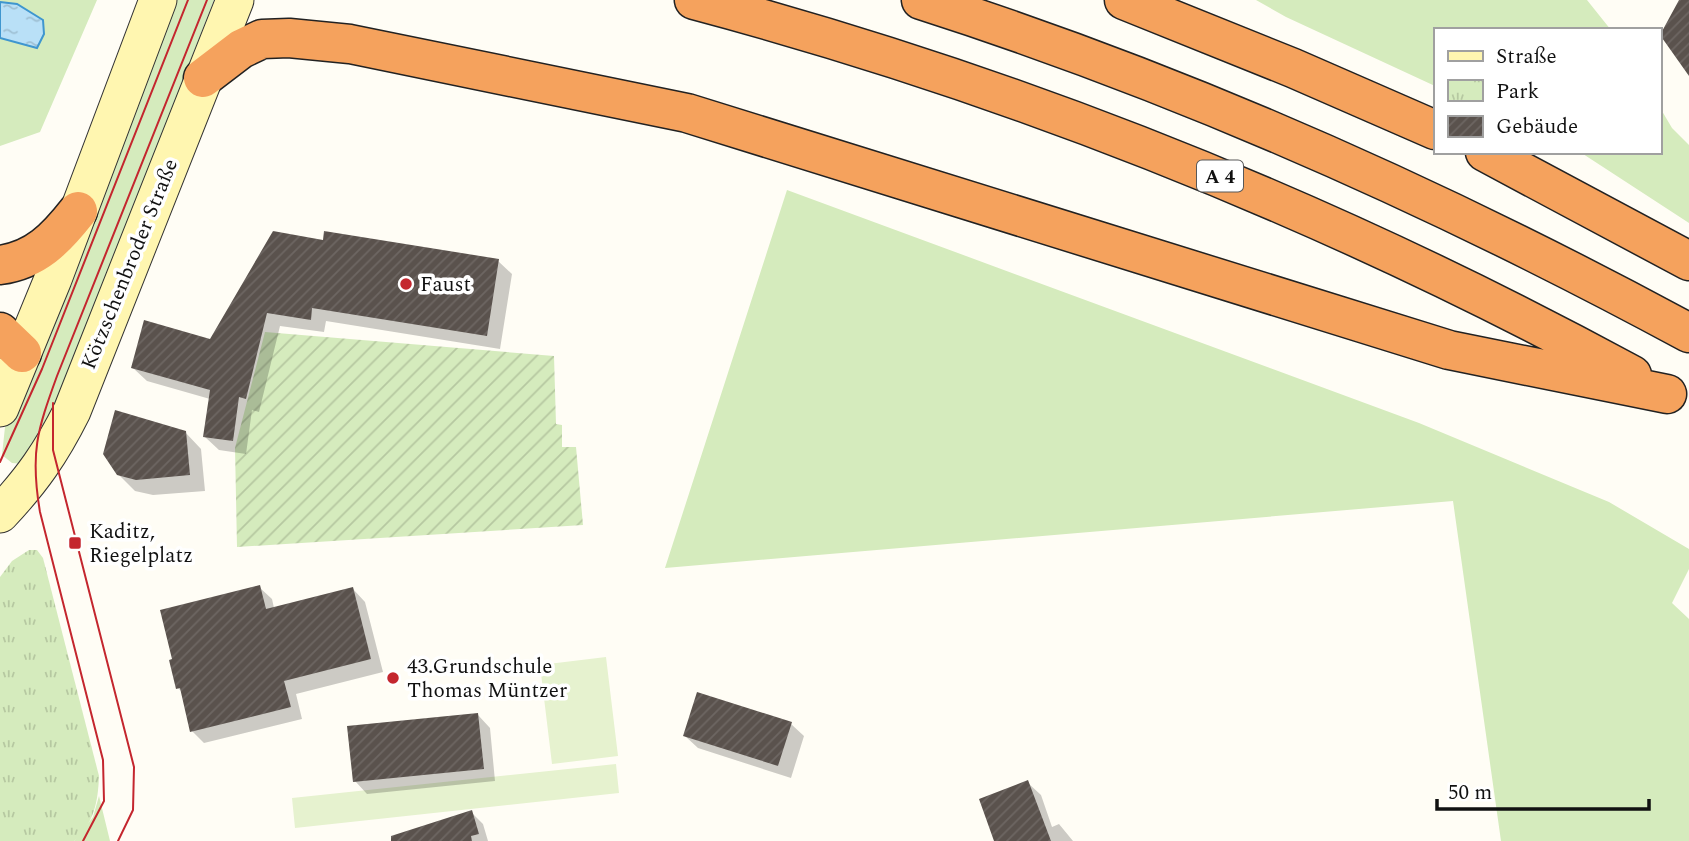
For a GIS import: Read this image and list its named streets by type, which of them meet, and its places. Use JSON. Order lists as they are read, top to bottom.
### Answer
{
  "streets": {
    "highway": ["A 4"],
    "main road": ["Kötzschenbroder Straße"]
  },
  "places": {
    "other": ["Faust", "43.Grundschule Thomas Müntzer"],
    "transit": ["Kaditz, Riegelplatz"]
  },
  "legend": ["Straße", "Park", "Gebäude"],
  "scale_bar": "50 m"
}
